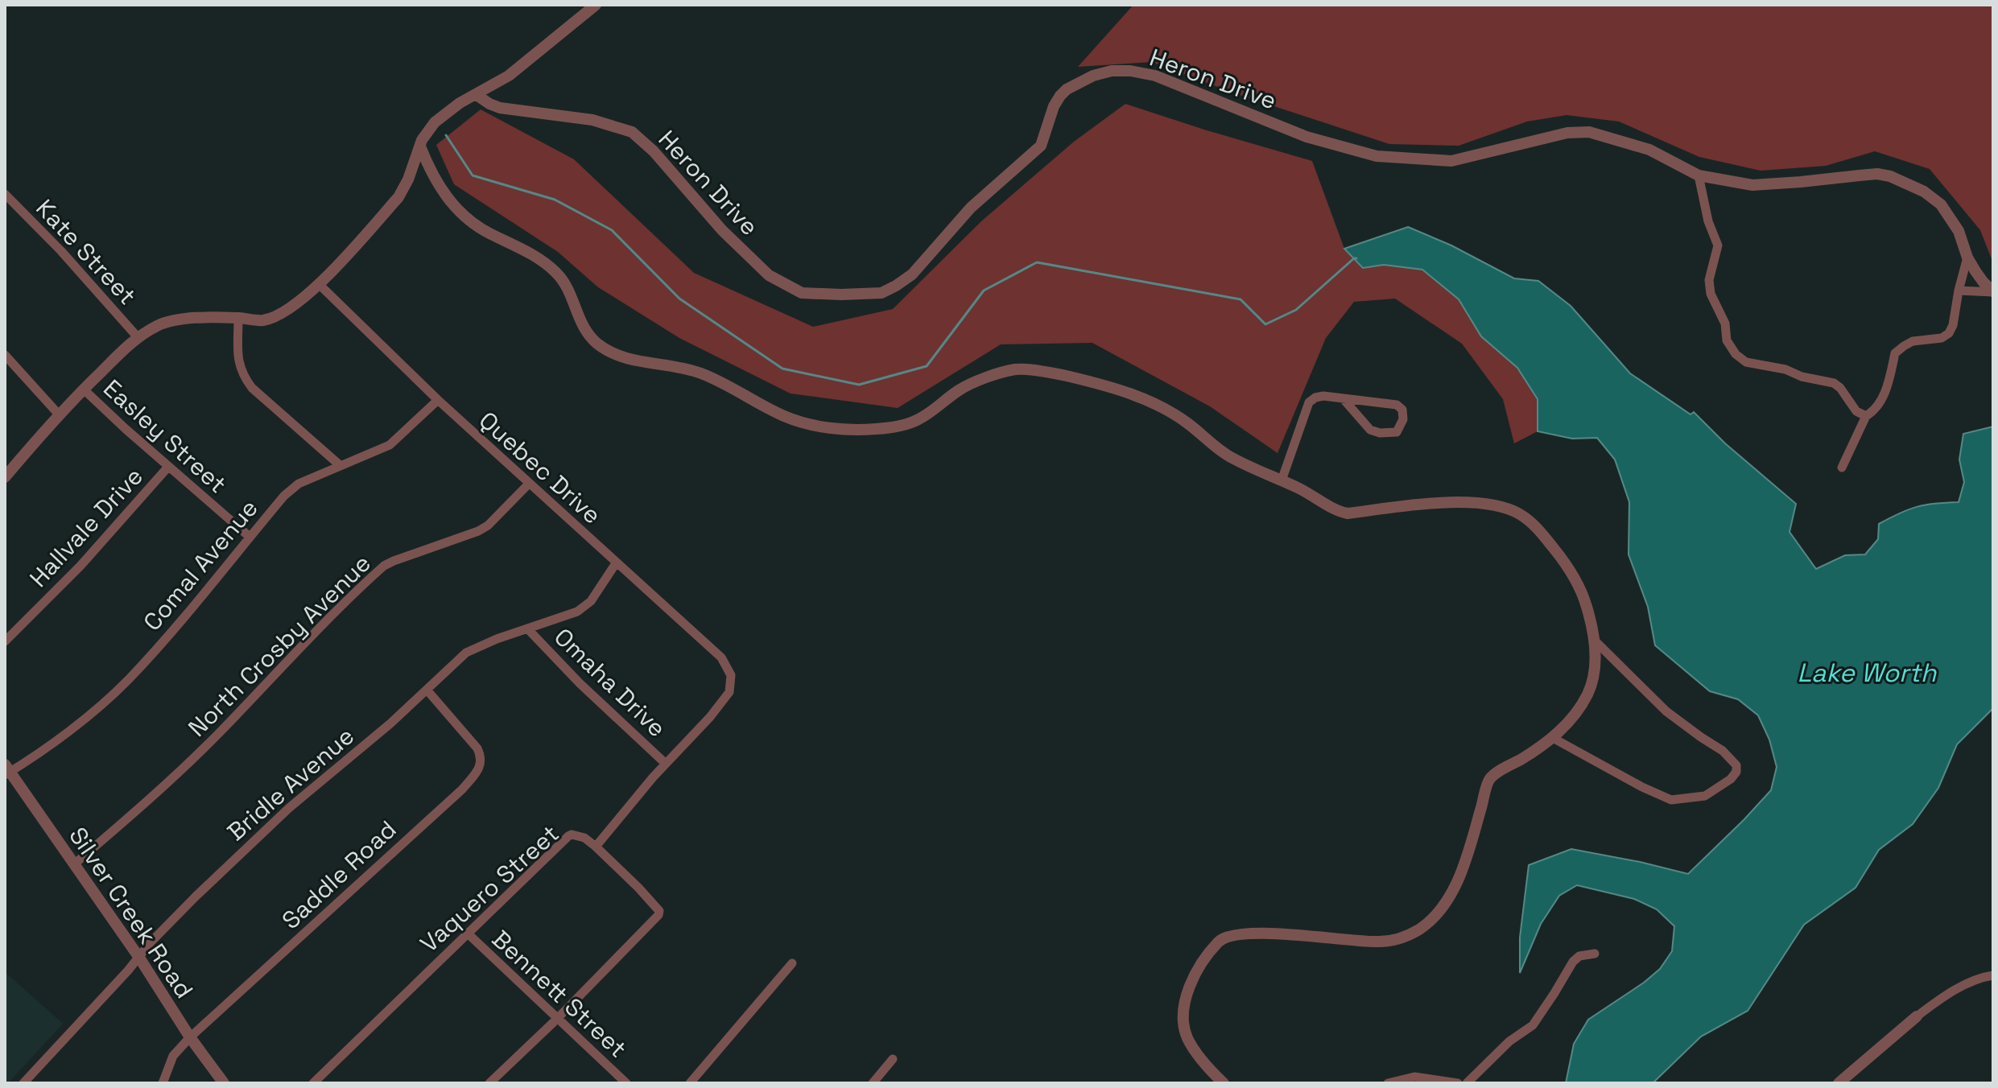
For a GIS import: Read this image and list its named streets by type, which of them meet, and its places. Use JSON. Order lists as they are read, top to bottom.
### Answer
{
  "streets": {
    "street": [
      "Heron Drive",
      "Kate Street",
      "Easley Street",
      "Quebec Drive",
      "Hallvale Drive",
      "Comal Avenue",
      "North Crosby Avenue",
      "Omaha Drive",
      "Bridle Avenue",
      "Saddle Road",
      "Vaquero Street",
      "Silver Creek Road",
      "Bennett Street"
    ]
  },
  "crossings": [
    ["Easley Street", "Hallvale Drive"],
    ["Easley Street", "Comal Avenue"],
    ["Quebec Drive", "Comal Avenue"],
    ["Quebec Drive", "North Crosby Avenue"],
    ["Quebec Drive", "Bridle Avenue"],
    ["Quebec Drive", "Vaquero Street"],
    ["Comal Avenue", "Silver Creek Road"],
    ["North Crosby Avenue", "Silver Creek Road"],
    ["Omaha Drive", "Bridle Avenue"],
    ["Omaha Drive", "Vaquero Street"],
    ["Bridle Avenue", "Saddle Road"],
    ["Bridle Avenue", "Silver Creek Road"],
    ["Saddle Road", "Silver Creek Road"],
    ["Vaquero Street", "Bennett Street"]
  ],
  "water": ["Lake Worth"]
}
